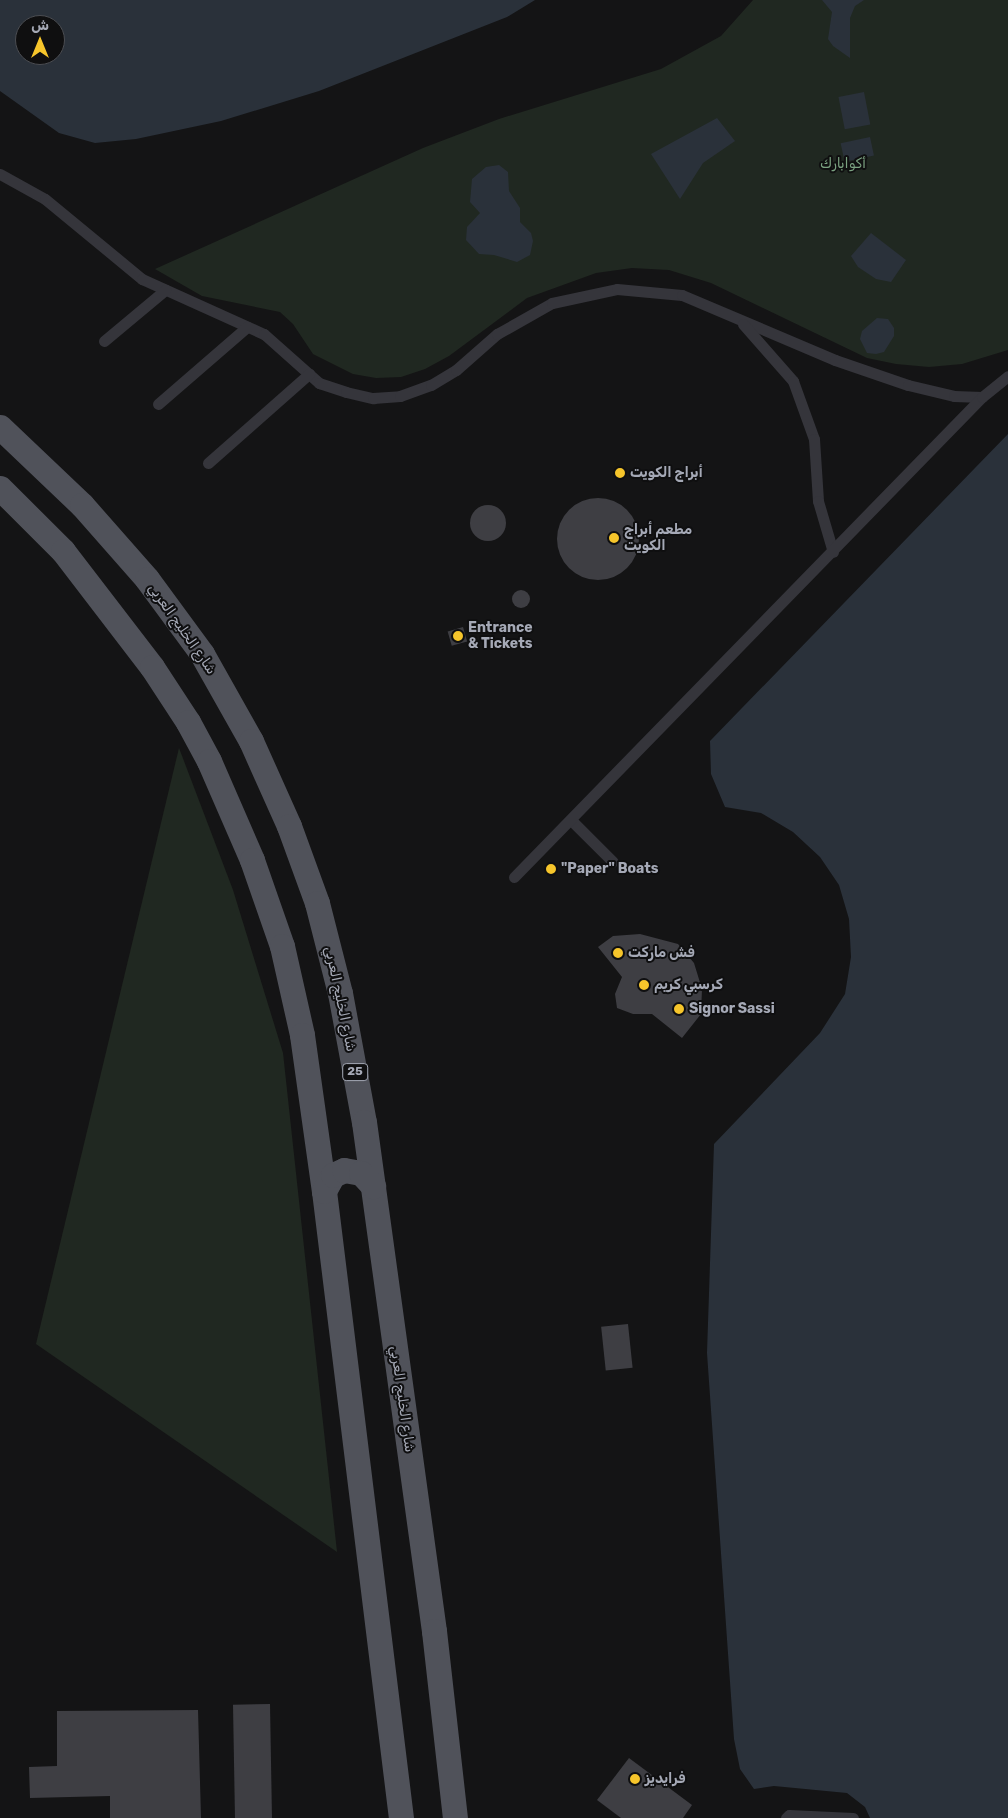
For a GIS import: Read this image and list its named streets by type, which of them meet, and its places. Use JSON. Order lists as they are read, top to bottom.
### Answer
{
  "streets": {
    "main road": ["شارع الخليج العربي", "25"]
  },
  "parks": ["أكوابارك"],
  "places": [
    "أبراج الكويت",
    "مطعم أبراج الكويت",
    "Entrance & Tickets",
    "\"Paper\" Boats",
    "فش ماركت",
    "كرسبي كريم",
    "Signor Sassi",
    "فرايديز"
  ],
  "north": "top"
}
